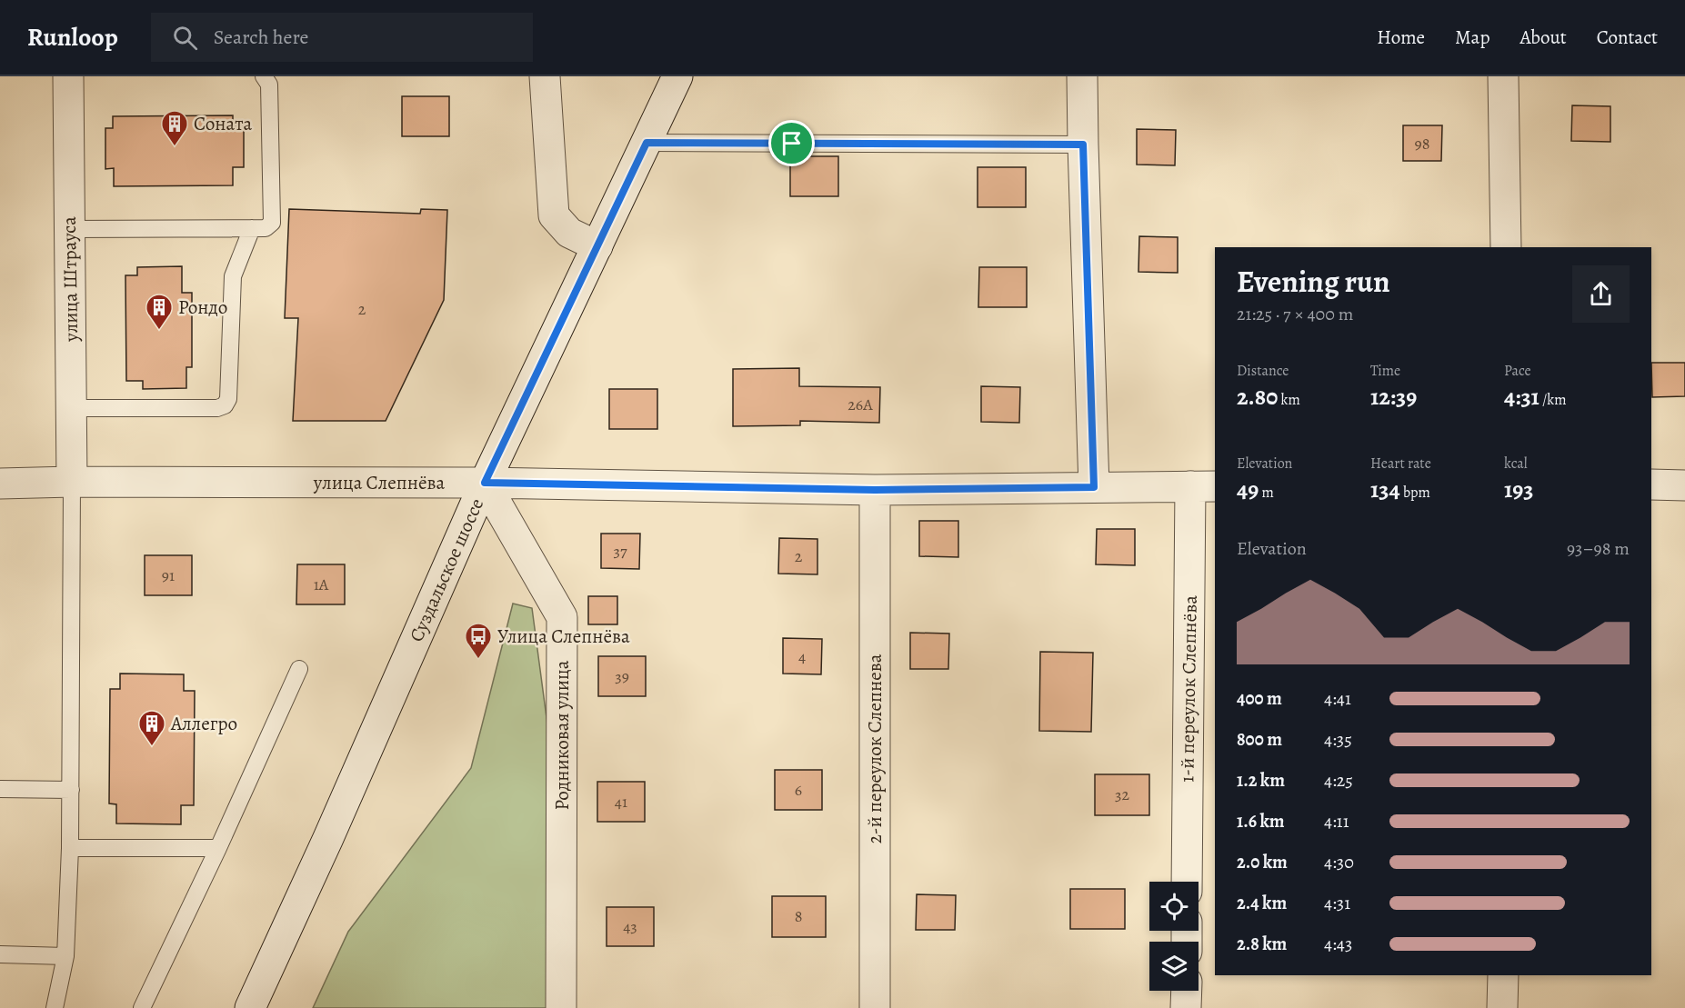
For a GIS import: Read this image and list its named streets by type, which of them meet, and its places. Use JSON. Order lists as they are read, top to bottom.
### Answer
{
  "streets": {
    "street": [
      "улица Штрауса",
      "улица Слепнёва",
      "Суздальское шоссе",
      "1-й переулок Слепнёва",
      "Родниковая улица",
      "2-й переулок Слепнева"
    ]
  },
  "crossings": [
    ["улица Штрауса", "улица Слепнёва"],
    ["улица Слепнёва", "Суздальское шоссе"],
    ["улица Слепнёва", "1-й переулок Слепнёва"],
    ["улица Слепнёва", "Родниковая улица"],
    ["улица Слепнёва", "2-й переулок Слепнева"],
    ["Суздальское шоссе", "Родниковая улица"]
  ],
  "places": {
    "building": ["Соната", "Рондо", "Аллегро"],
    "bus stop": ["Улица Слепнёва"]
  },
  "house_numbers": [
    "98",
    "2",
    "26А",
    "37",
    "2",
    "91",
    "1А",
    "4",
    "39",
    "6",
    "32",
    "41",
    "8",
    "43"
  ],
  "page": {
    "header": "Runloop",
    "search": "Search here",
    "nav": [
      "Home",
      "Map",
      "About",
      "Contact"
    ],
    "heading": ["Evening run", "21:25 · 7 × 400 m"],
    "stats": [
      ["Distance", "2.80 km"],
      ["Time", "12:39"],
      ["Pace", "4:31 /km"],
      ["Elevation", "49 m"],
      ["Heart rate", "134 bpm"],
      ["kcal", "193"]
    ],
    "chart": ["Elevation", "93–98 m"],
    "list": [
      {
        "name": "400 m",
        "note": "4:41"
      },
      {
        "name": "800 m",
        "note": "4:35"
      },
      {
        "name": "1.2 km",
        "note": "4:25"
      },
      {
        "name": "1.6 km",
        "note": "4:11"
      },
      {
        "name": "2.0 km",
        "note": "4:30"
      },
      {
        "name": "2.4 km",
        "note": "4:31"
      },
      {
        "name": "2.8 km",
        "note": "4:43"
      }
    ]
  }
}
